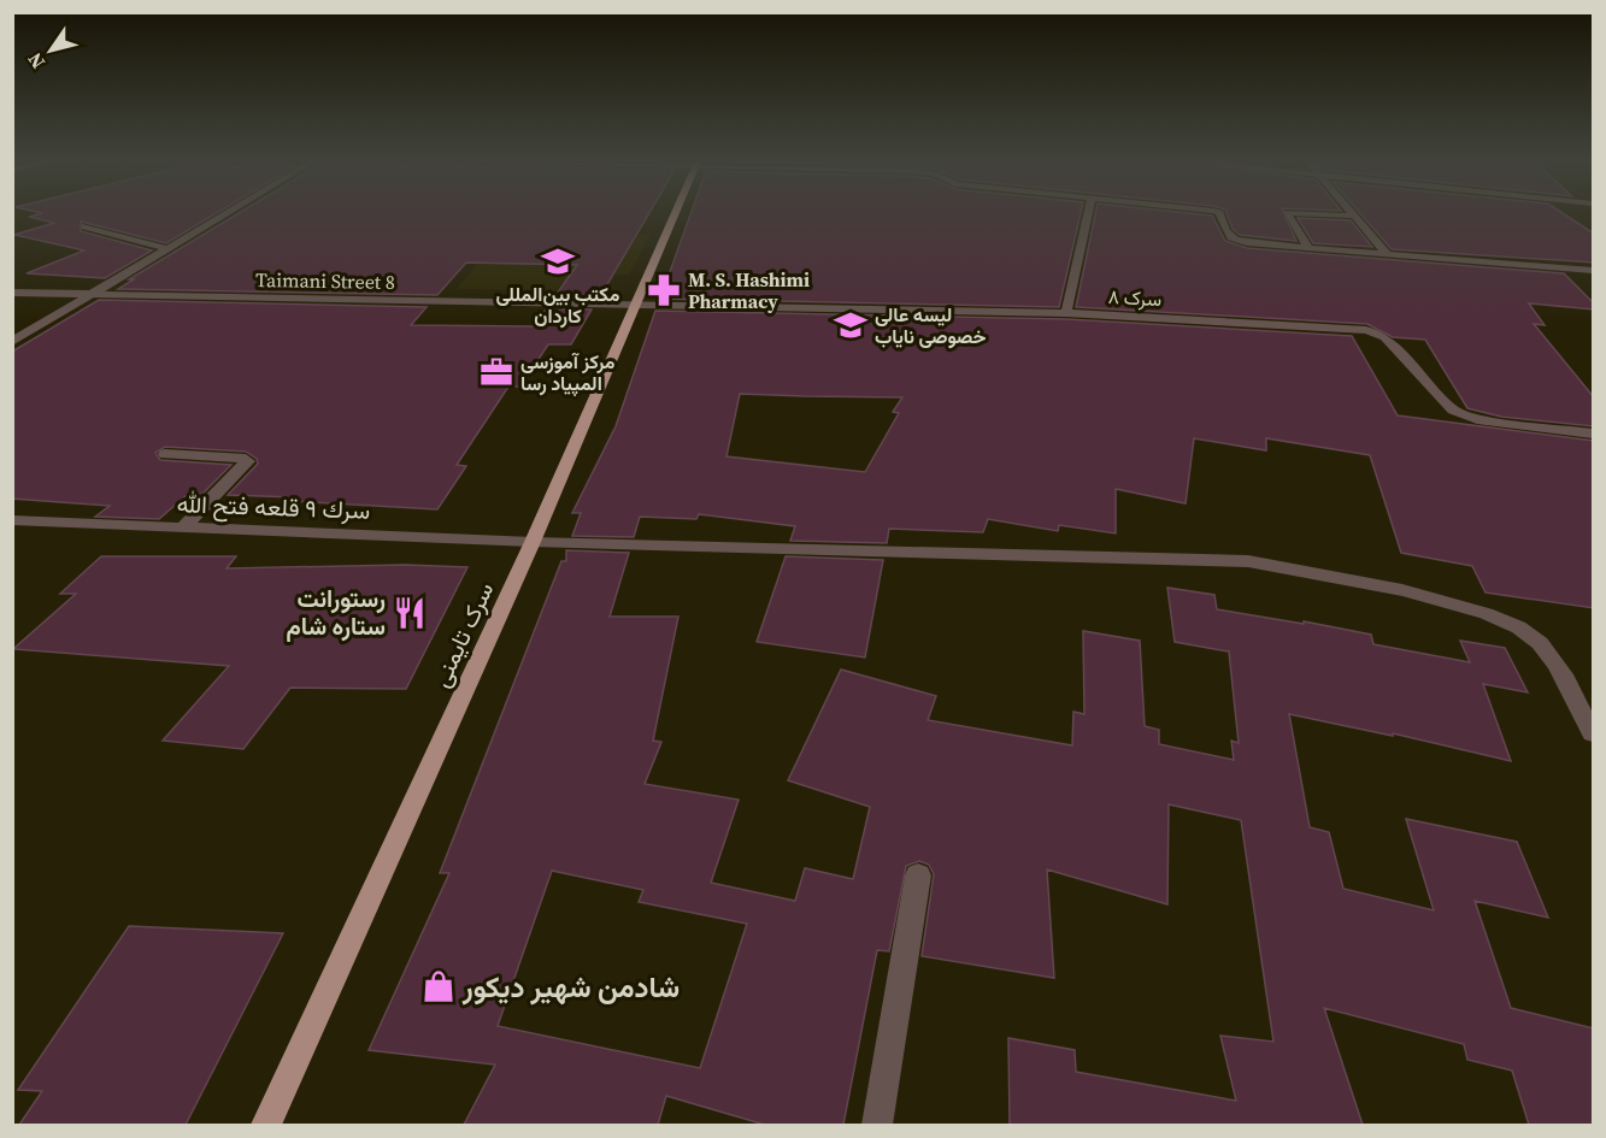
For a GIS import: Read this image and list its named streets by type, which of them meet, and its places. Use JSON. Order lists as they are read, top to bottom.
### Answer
{
  "streets": {
    "main road": ["سرک تایمنی"],
    "street": ["Taimani Street 8", "سرک ۸", "سرك ٩ قلعه فتح الله"]
  },
  "crossings": [
    ["Taimani Street 8", "سرک ۸"],
    ["Taimani Street 8", "سرک تایمنی"],
    ["سرک ۸", "سرک تایمنی"],
    ["سرك ٩ قلعه فتح الله", "سرک تایمنی"]
  ],
  "places": {
    "school or university": ["مکتب بین‌المللی کاردان", "لیسه عالی خصوصی نایاب"],
    "pharmacy": ["M. S. Hashimi Pharmacy"],
    "office": ["مرکز آموزسی المپیاد رسا"],
    "restaurant": ["رستورانت ستاره شام"],
    "shop": ["شادمن شهیر دیکور"]
  },
  "north": "bottom left"
}
